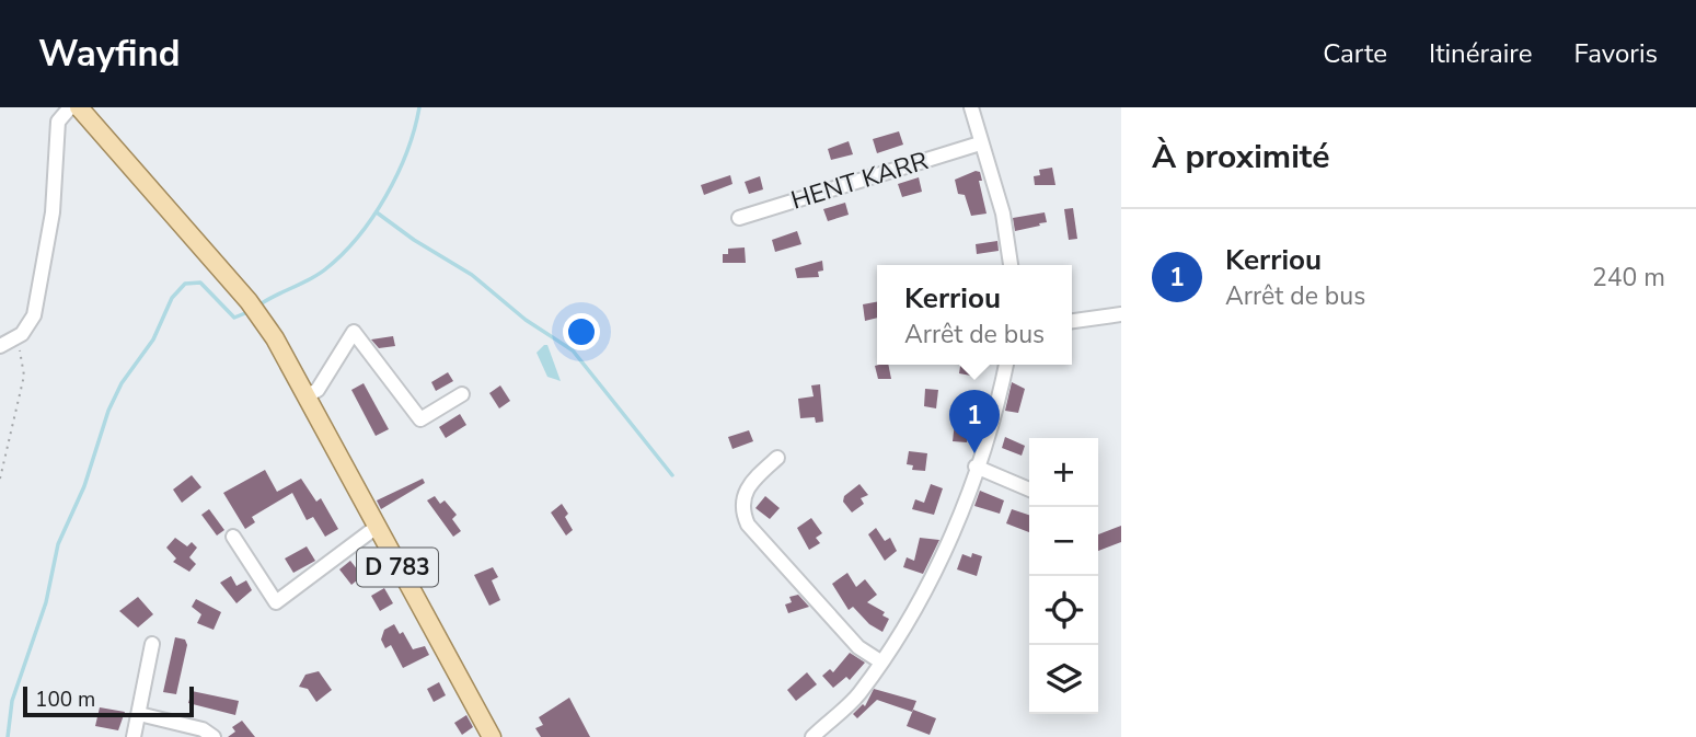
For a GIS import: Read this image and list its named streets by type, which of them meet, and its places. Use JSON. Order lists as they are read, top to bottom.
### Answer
{
  "streets": {
    "main road": ["D 783"],
    "street": ["HENT KARR"]
  },
  "scale_bar": "100 m",
  "page": {
    "header": "Wayfind",
    "nav": ["Carte", "Itinéraire", "Favoris"],
    "heading": "À proximité",
    "list": [
      {
        "mark": "1",
        "name": "Kerriou",
        "note": "Arrêt de bus",
        "value": "240 m"
      }
    ],
    "popup": ["Kerriou", "Arrêt de bus"],
    "pins": "1",
    "map_buttons": ["+", "−"],
    "scale": "100 m"
  }
}
